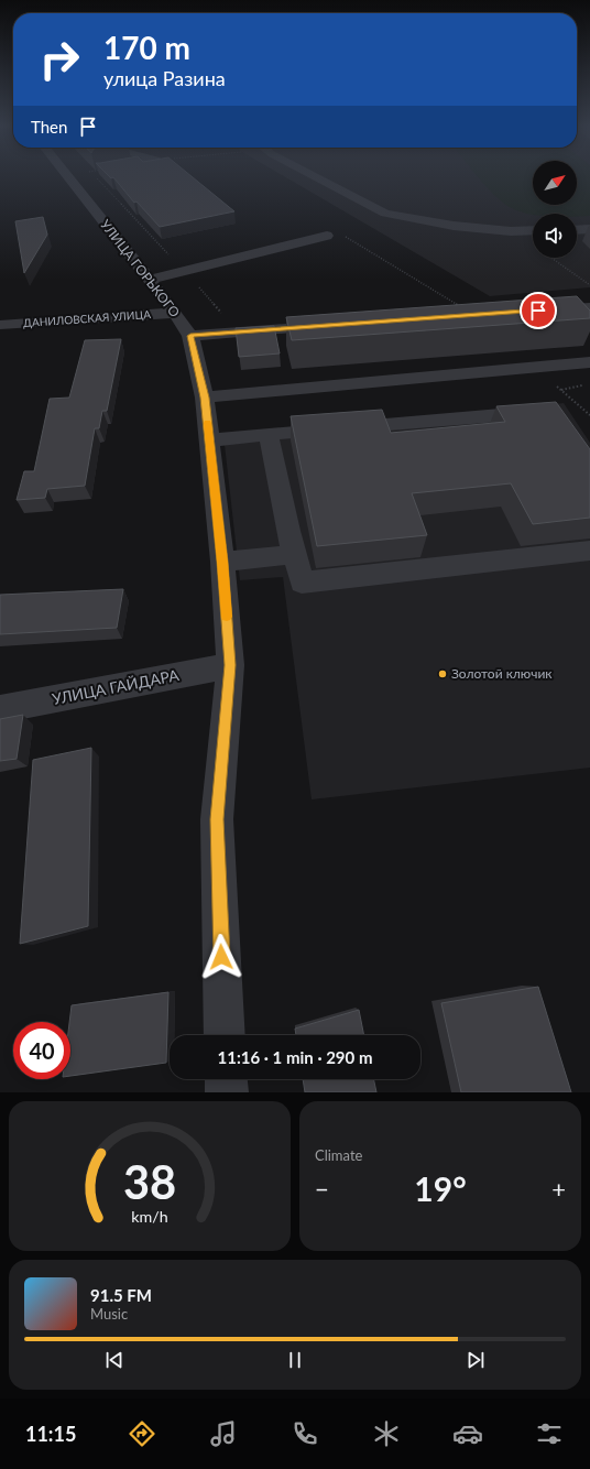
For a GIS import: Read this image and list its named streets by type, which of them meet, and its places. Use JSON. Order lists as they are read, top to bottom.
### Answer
{
  "streets": {
    "street": ["УЛИЦА ГОРЬКОГО", "ДАНИЛОВСКАЯ УЛИЦА", "УЛИЦА ГАЙДАРА"]
  },
  "crossings": [
    ["УЛИЦА ГОРЬКОГО", "ДАНИЛОВСКАЯ УЛИЦА"],
    ["УЛИЦА ГОРЬКОГО", "УЛИЦА ГАЙДАРА"]
  ],
  "places": ["Золотой ключик"],
  "north": "top right",
  "page": {
    "turn": ["170 m", "улица Разина"],
    "then": "Then",
    "limit": "40",
    "trip": "11:16 · 1 min · 290 m",
    "tile": "Climate",
    "heat": ["−", "19°", "+"],
    "song": ["91.5 FM", "Music"],
    "tabs": "11:15",
    "gauge": ["38", "km/h"]
  }
}
